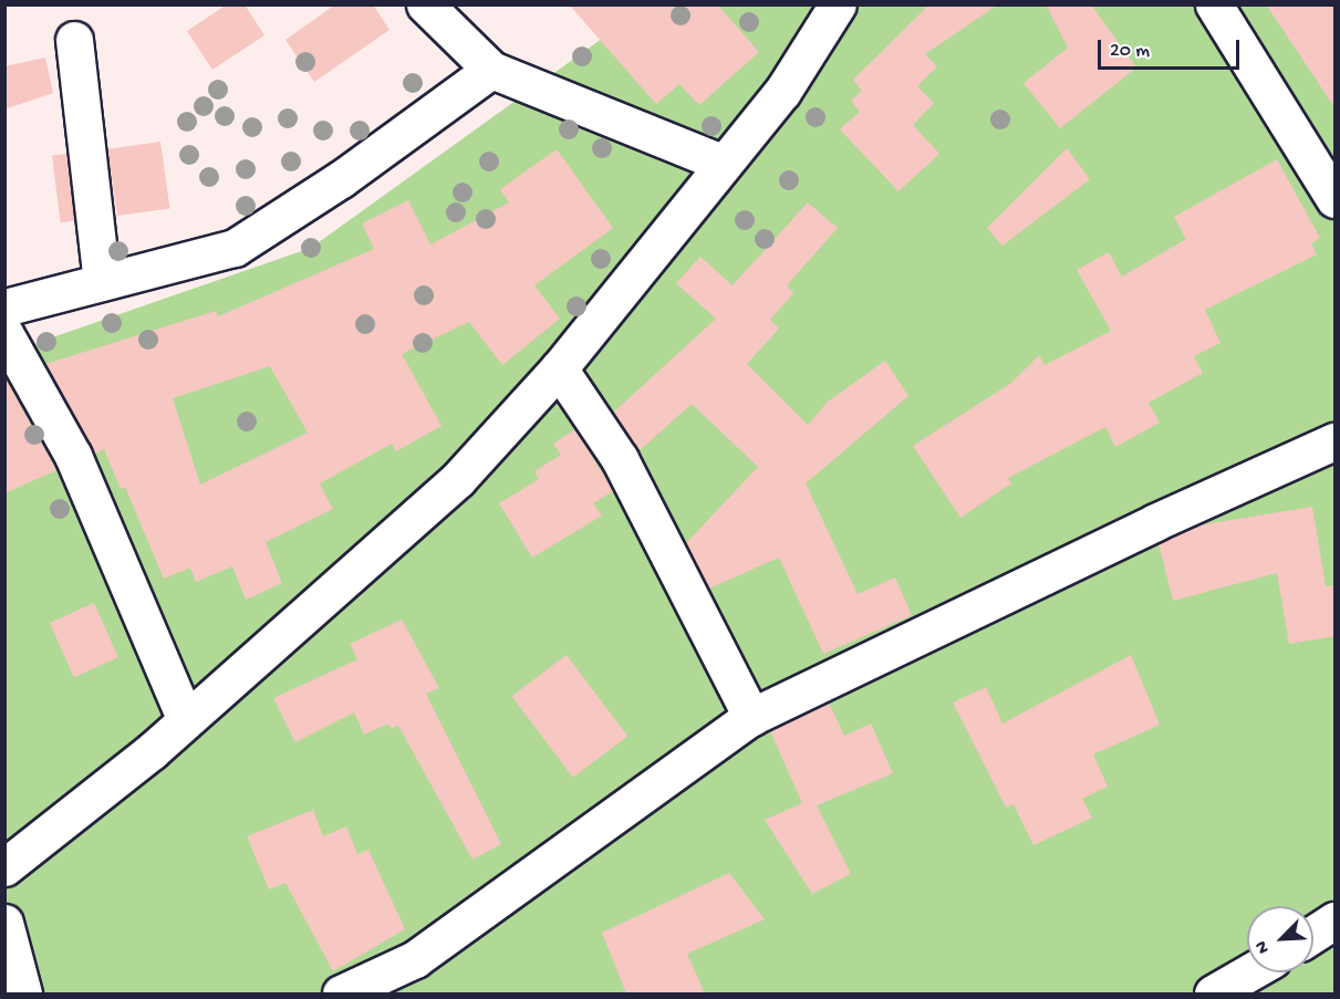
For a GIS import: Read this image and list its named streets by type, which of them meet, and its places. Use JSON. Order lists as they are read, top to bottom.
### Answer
{
  "scale_bar": "20 m",
  "north": "bottom left"
}
